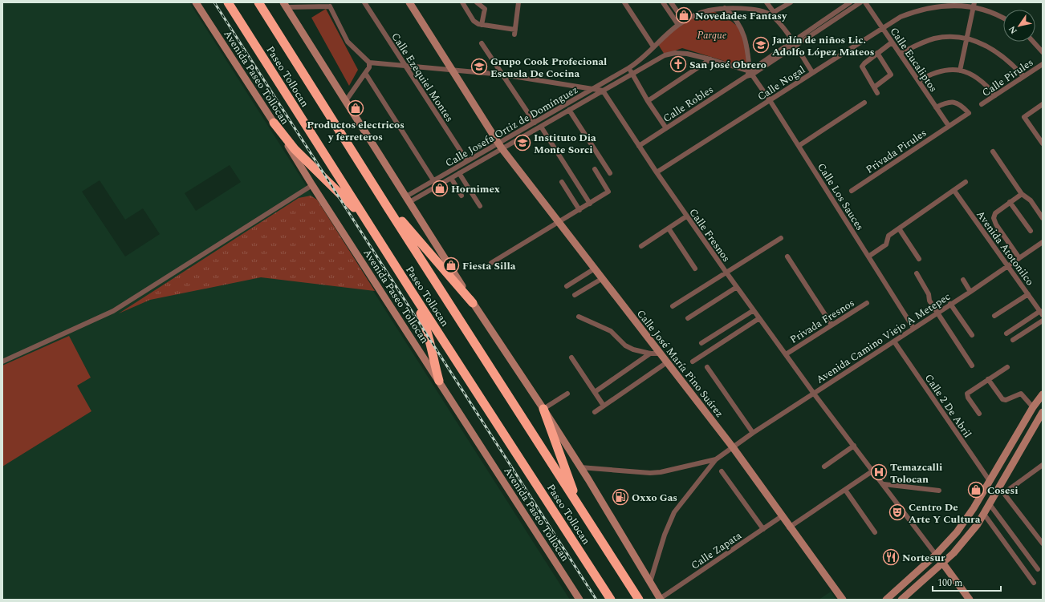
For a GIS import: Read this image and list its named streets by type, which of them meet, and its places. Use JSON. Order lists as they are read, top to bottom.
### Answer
{
  "streets": {
    "highway": ["Paseo Tollocan"],
    "main road": ["Avenida Paseo Tollocan", "Calle José María Pino Suárez"],
    "street": [
      "Calle Eucaliptos",
      "Calle Ezequiel Montes",
      "Calle Pirules",
      "Calle Nogal",
      "Calle Robles",
      "Calle Josefa Ortiz de Domínguez",
      "Privada Pirules",
      "Calle Los Sauces",
      "Calle Fresnos",
      "Avenida Atotonilco",
      "Privada Fresnos",
      "Avenida Camino Viejo A Metepec",
      "Calle 2 De Abril",
      "Calle Zapata"
    ]
  },
  "crossings": [
    ["Calle Eucaliptos", "Calle Nogal"],
    ["Calle Eucaliptos", "Privada Pirules"],
    ["Calle Ezequiel Montes", "Calle Josefa Ortiz de Domínguez"],
    ["Calle Nogal", "Calle Los Sauces"],
    ["Calle Nogal", "Calle Fresnos"],
    ["Calle Robles", "Calle Josefa Ortiz de Domínguez"],
    ["Calle Robles", "Calle Los Sauces"],
    ["Calle Robles", "Calle Fresnos"],
    ["Calle Josefa Ortiz de Domínguez", "Calle Los Sauces"],
    ["Calle Josefa Ortiz de Domínguez", "Calle Fresnos"],
    ["Calle Josefa Ortiz de Domínguez", "Calle José María Pino Suárez"],
    ["Calle Los Sauces", "Avenida Camino Viejo A Metepec"],
    ["Calle Fresnos", "Privada Fresnos"],
    ["Calle Fresnos", "Avenida Camino Viejo A Metepec"],
    ["Avenida Atotonilco", "Avenida Camino Viejo A Metepec"],
    ["Avenida Camino Viejo A Metepec", "Calle José María Pino Suárez"],
    ["Avenida Camino Viejo A Metepec", "Calle 2 De Abril"],
    ["Calle José María Pino Suárez", "Calle Zapata"]
  ],
  "parks": ["Parque"],
  "places": {
    "shop": [
      "Novedades Fantasy",
      "Productos electricos y ferreteros",
      "Hornimex",
      "Fiesta Silla",
      "Cosesi"
    ],
    "school or university": ["Jardín de niños Lic. Adolfo López Mateos", "Grupo Cook Profecional Escuela De Cocina", "Instituto Dia Monte Sorci"],
    "church": ["San José Obrero"],
    "hospital": ["Temazcalli Tolocan"],
    "fuel station": ["Oxxo Gas"],
    "theatre": ["Centro De Arte Y Cultura"],
    "restaurant": ["Nortesur"]
  },
  "scale_bar": "100 m",
  "north": "bottom left"
}
